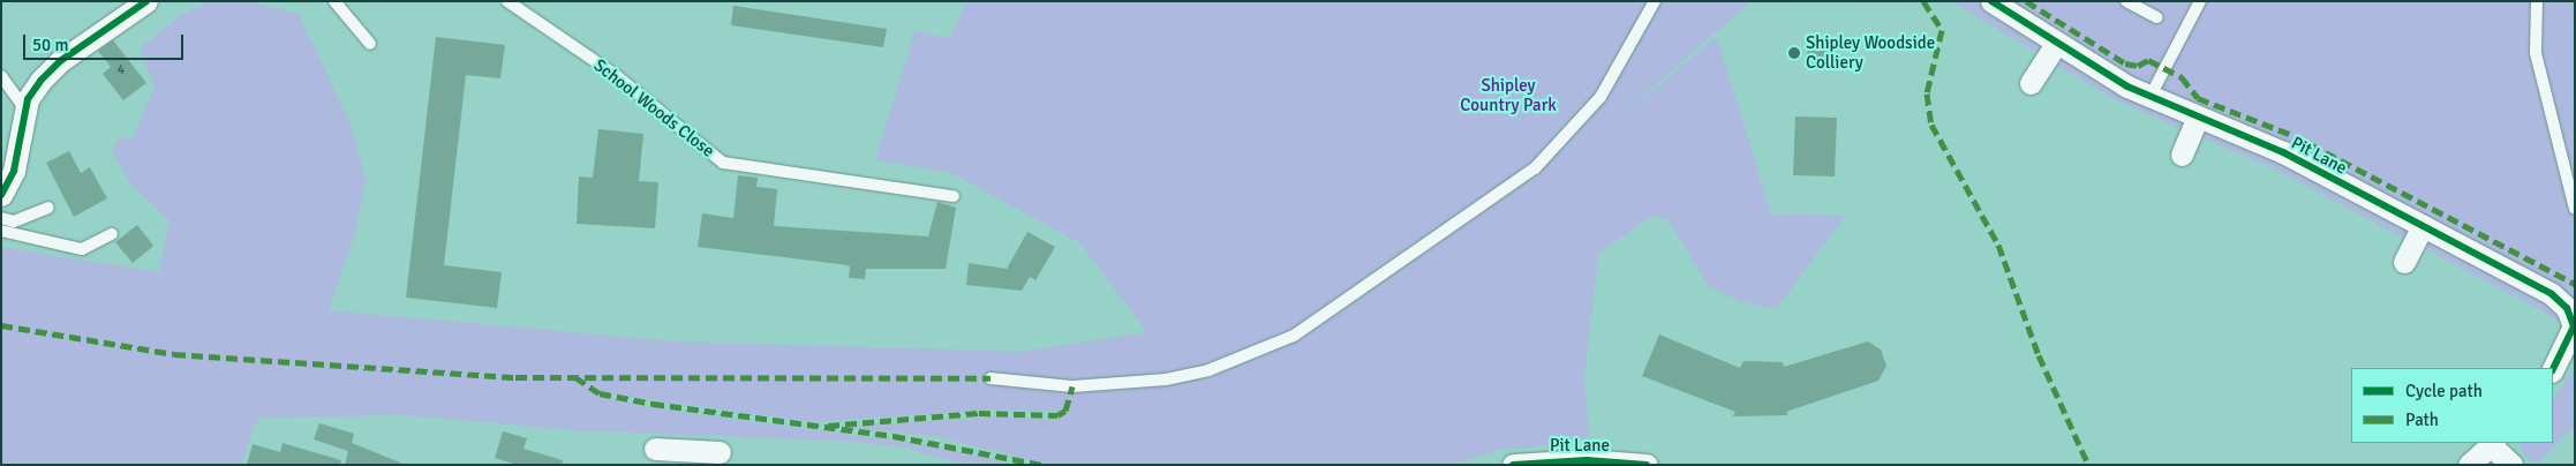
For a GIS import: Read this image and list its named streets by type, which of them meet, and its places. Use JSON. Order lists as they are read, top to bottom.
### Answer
{
  "streets": {
    "street": ["Pit Lane"],
    "lane": ["School Woods Close"]
  },
  "parks": ["Shipley Country Park"],
  "places": ["Shipley Woodside Colliery"],
  "house_numbers": ["4"],
  "legend": ["Cycle path", "Path"],
  "scale_bar": "50 m"
}
